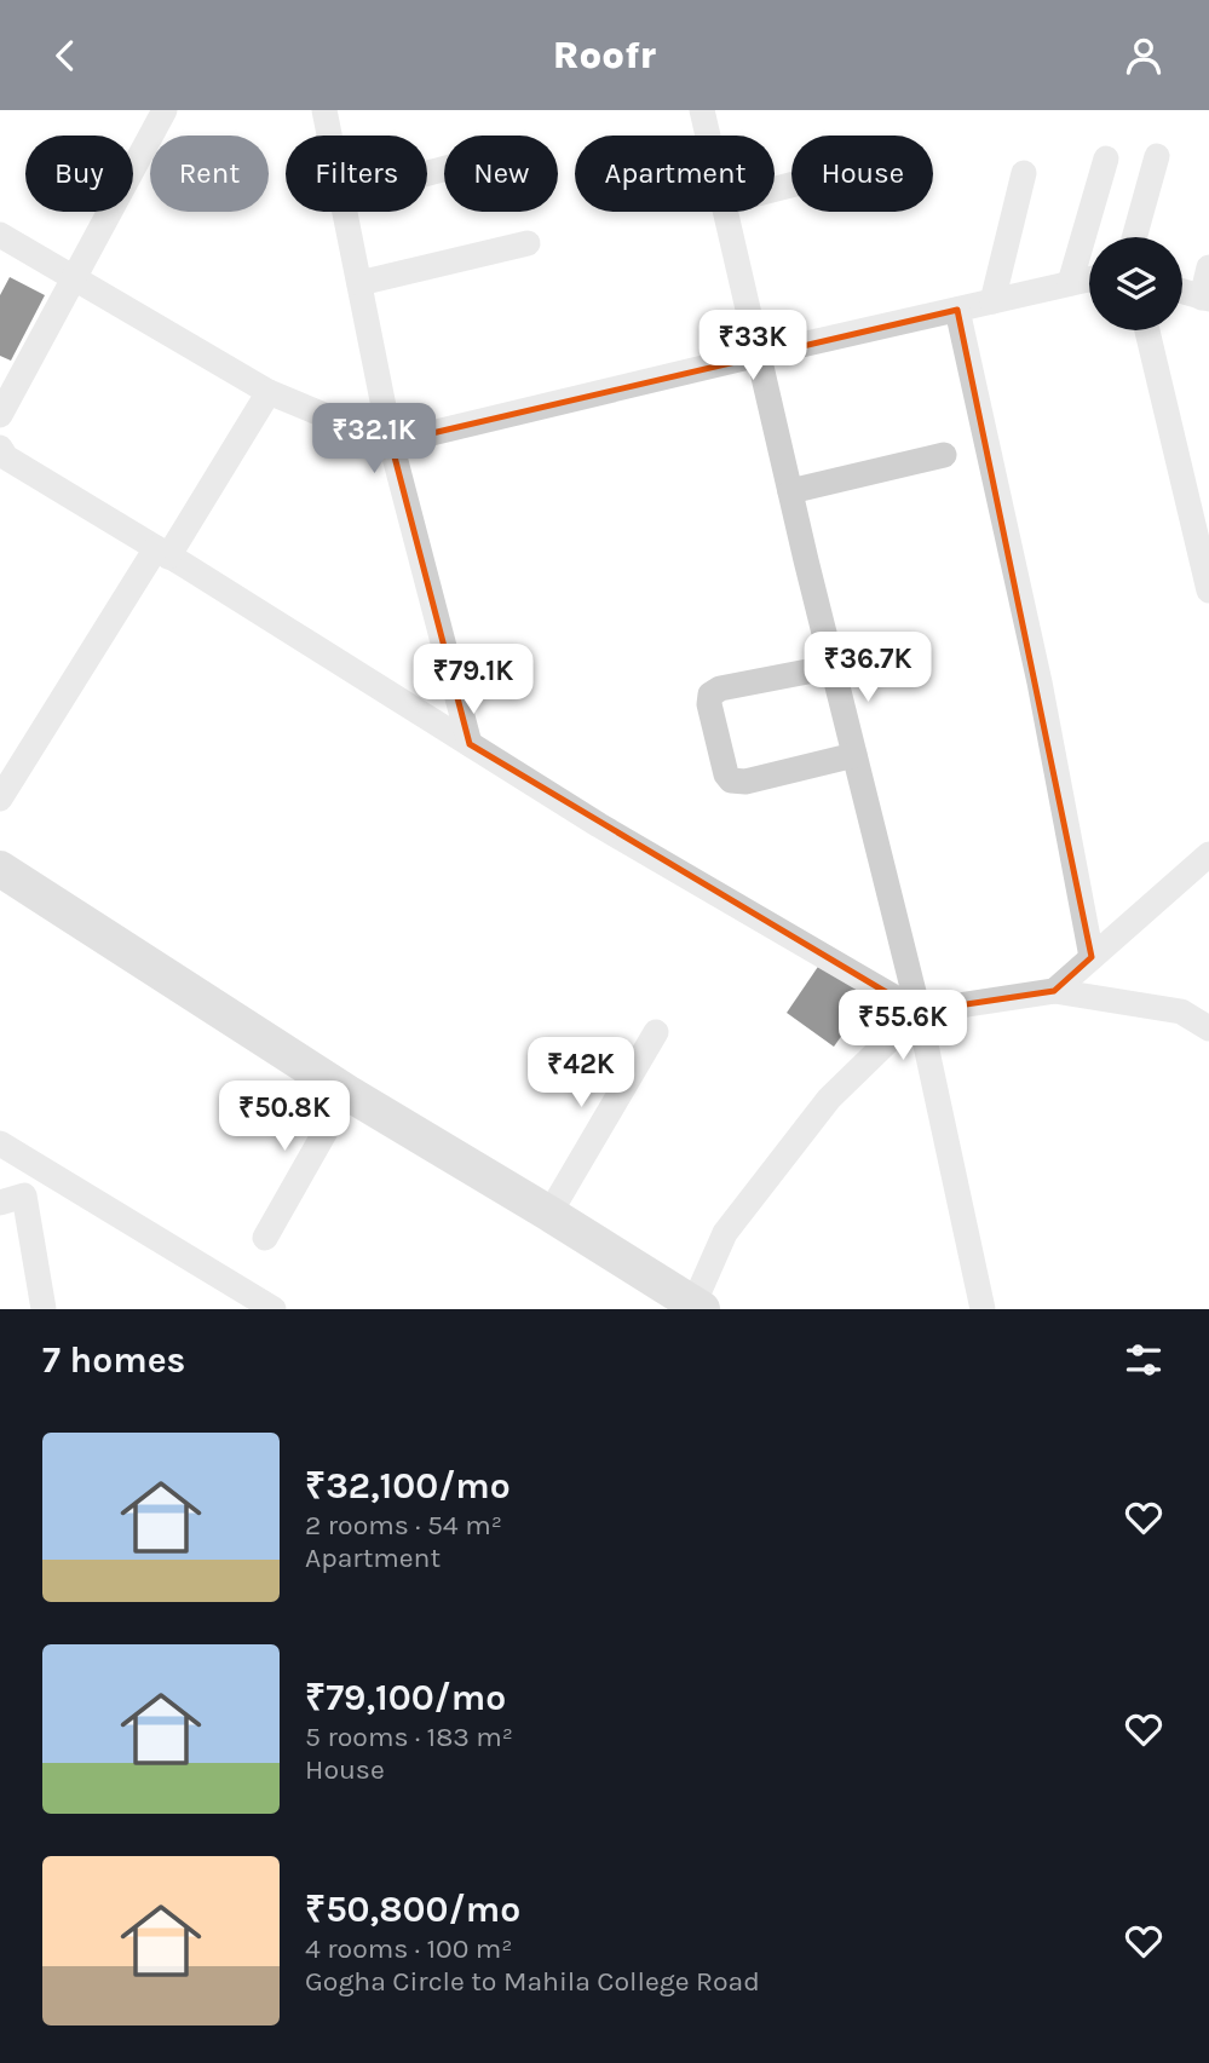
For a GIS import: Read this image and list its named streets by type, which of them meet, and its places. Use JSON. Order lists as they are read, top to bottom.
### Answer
{
  "page": {
    "header": "Roofr",
    "chip": [
      "Buy",
      "Rent",
      "Filters",
      "New",
      "Apartment",
      "House"
    ],
    "price": [
      "₹33K",
      "₹32.1K",
      "₹36.7K",
      "₹79.1K",
      "₹55.6K",
      "₹42K",
      "₹50.8K"
    ],
    "heading": "7 homes",
    "list": [
      {
        "name": "₹32,100/mo",
        "note": "2 rooms · 54 m² · Apartment"
      },
      {
        "name": "₹79,100/mo",
        "note": "5 rooms · 183 m² · House"
      },
      {
        "name": "₹50,800/mo",
        "note": "4 rooms · 100 m² · Gogha Circle to Mahila College Road"
      }
    ]
  }
}
